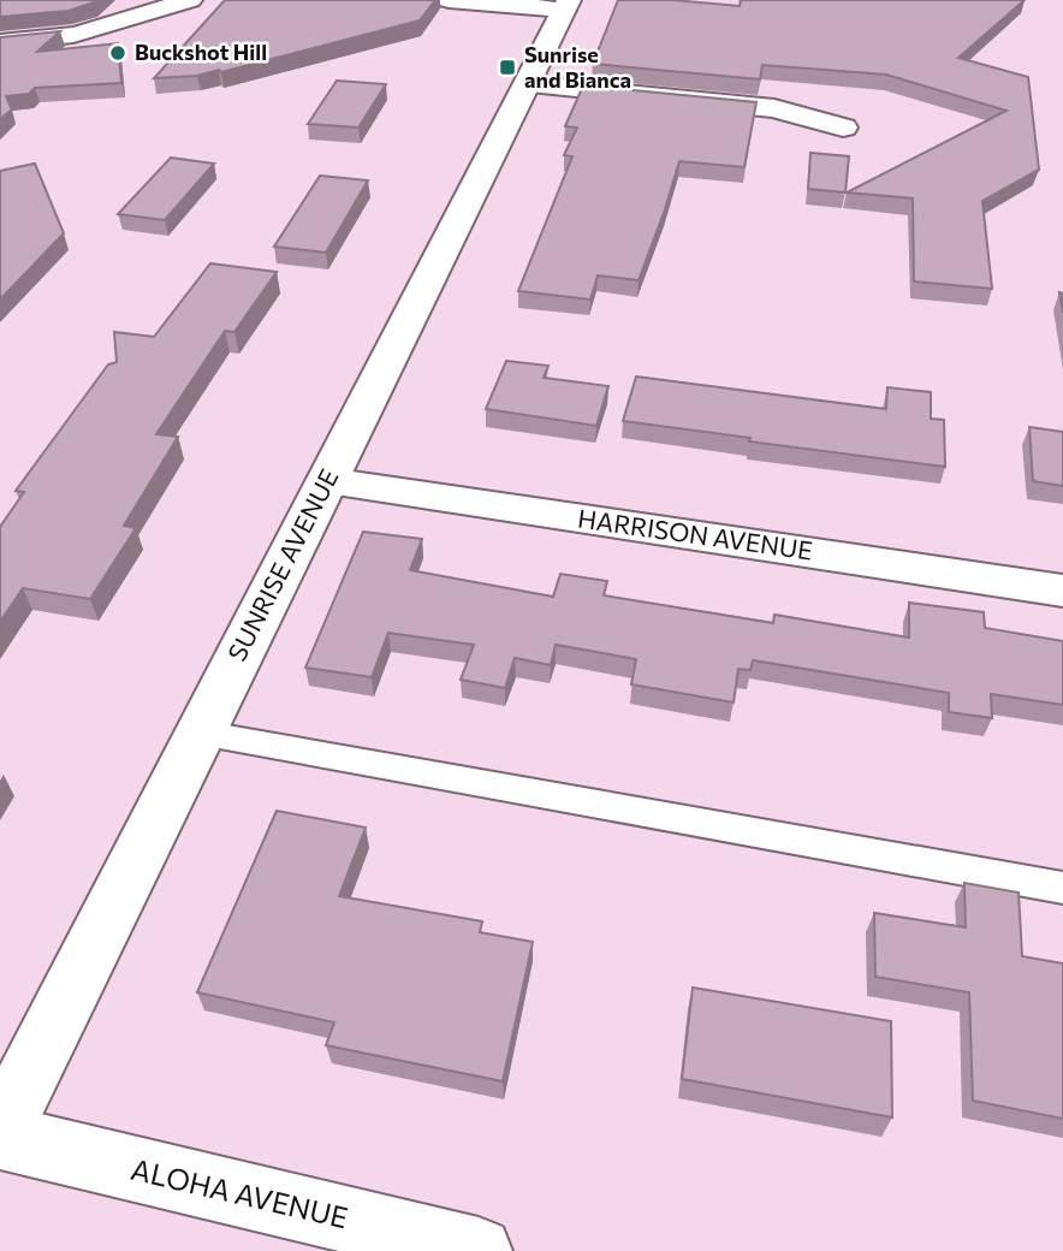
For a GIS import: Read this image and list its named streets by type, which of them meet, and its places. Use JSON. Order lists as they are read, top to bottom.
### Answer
{
  "streets": {
    "street": ["HARRISON AVENUE", "SUNRISE AVENUE", "ALOHA AVENUE"]
  },
  "crossings": [
    ["HARRISON AVENUE", "SUNRISE AVENUE"],
    ["SUNRISE AVENUE", "ALOHA AVENUE"]
  ],
  "places": {
    "other": ["Buckshot Hill"],
    "transit": ["Sunrise and Bianca"]
  }
}
